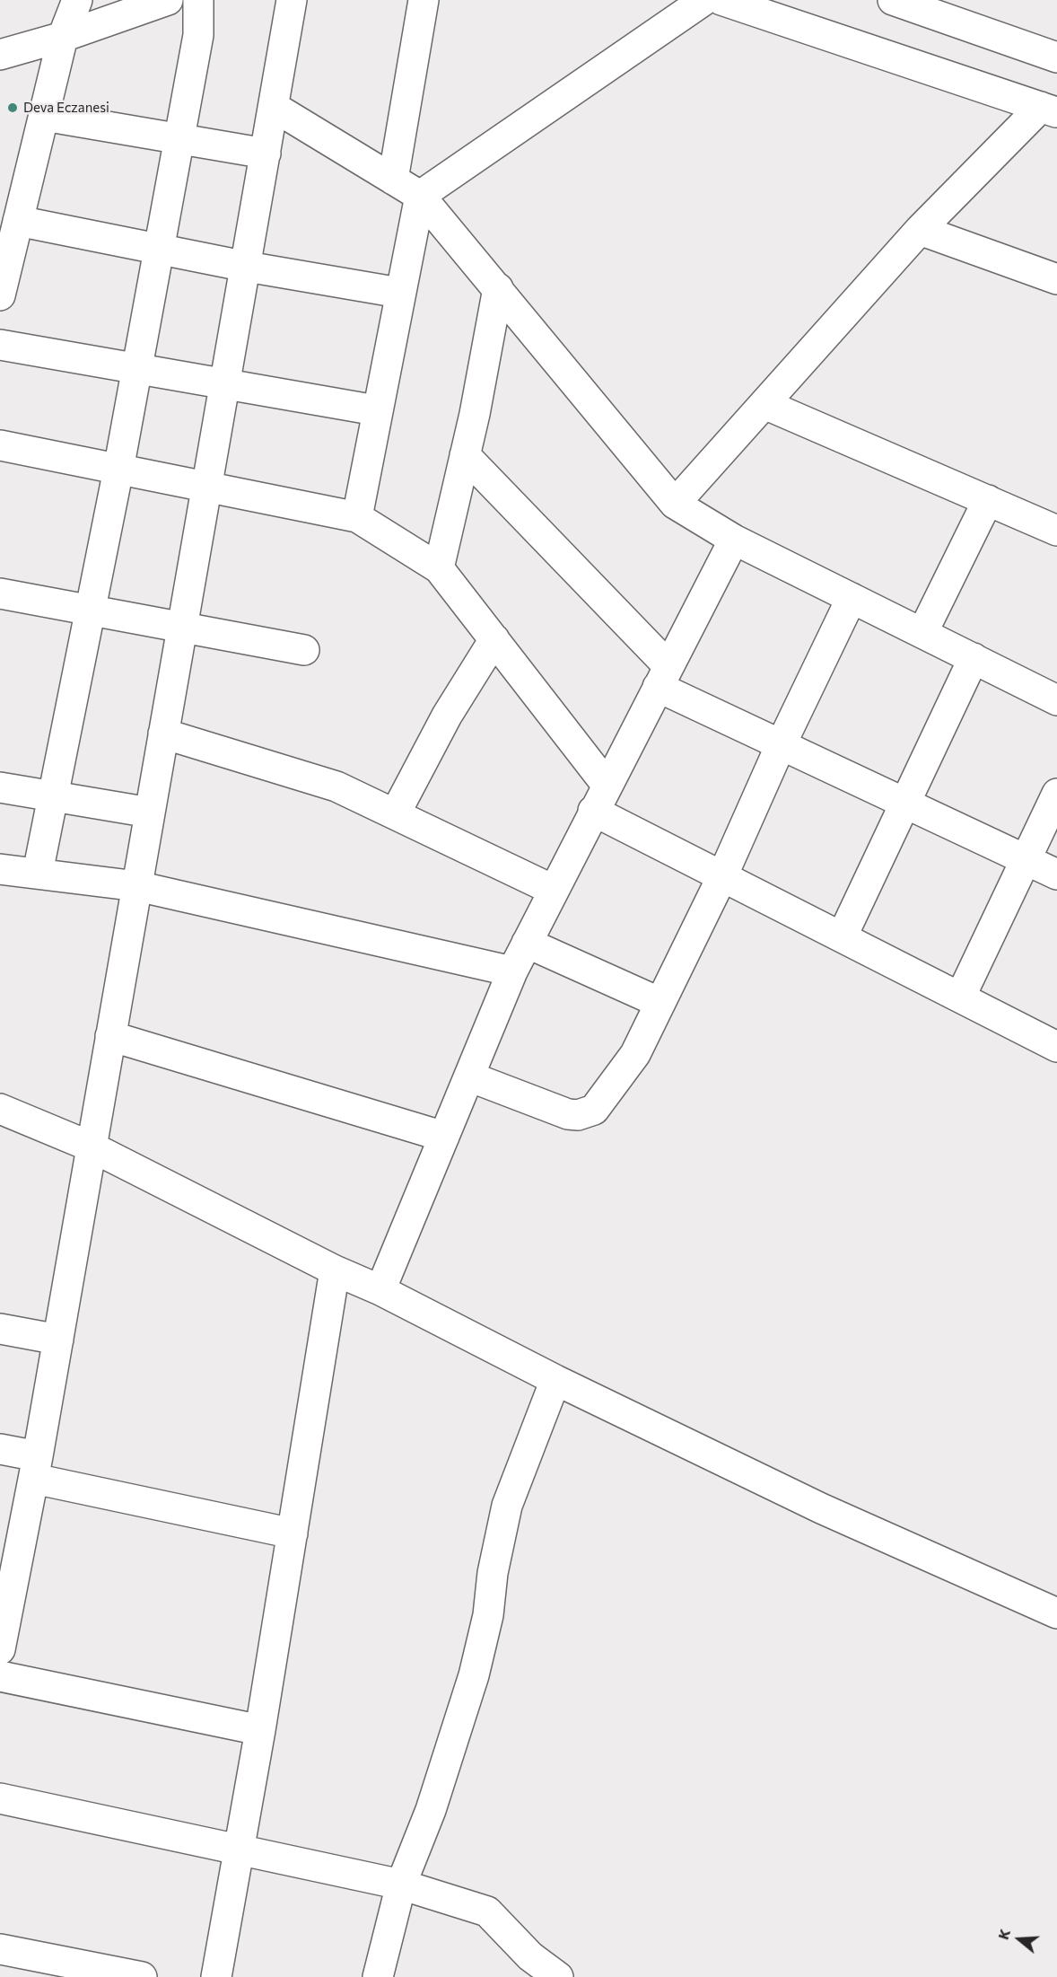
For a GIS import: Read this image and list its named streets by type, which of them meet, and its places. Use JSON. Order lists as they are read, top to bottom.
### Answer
{
  "places": ["Deva Eczanesi"],
  "north": "left"
}
